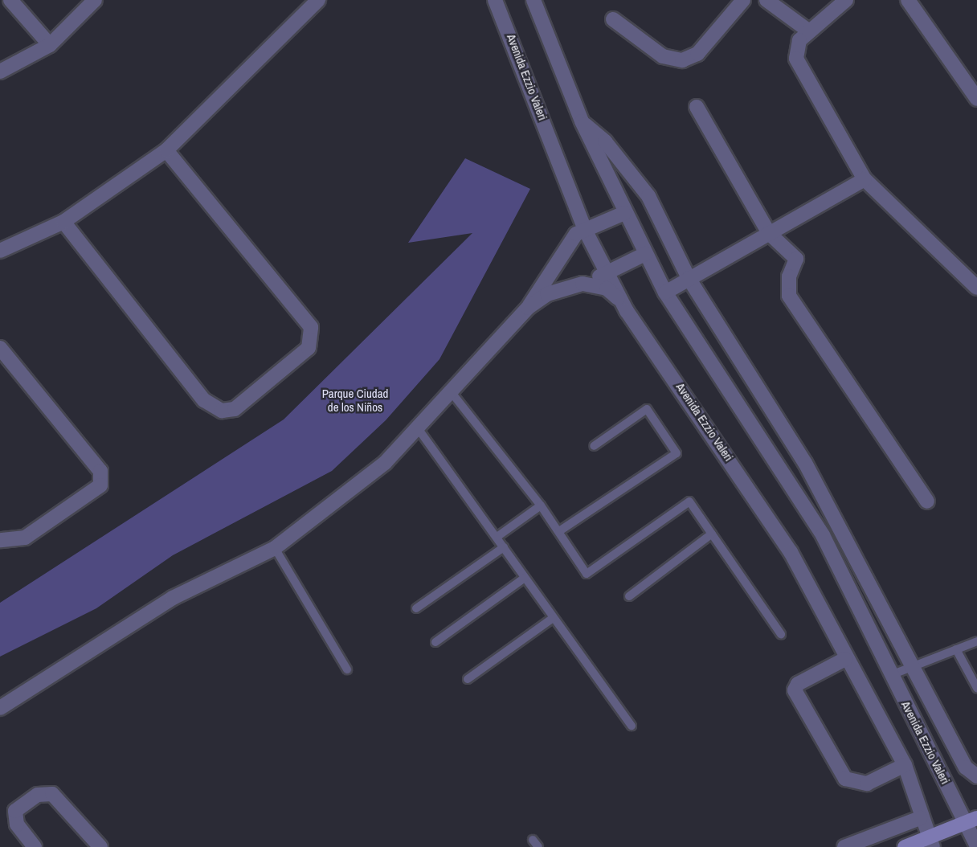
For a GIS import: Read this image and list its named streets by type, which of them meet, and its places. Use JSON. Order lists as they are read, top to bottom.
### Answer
{
  "streets": {
    "street": ["Avenida Ezzio Valeri"]
  },
  "parks": ["Parque Ciudad de los Niños"]
}
